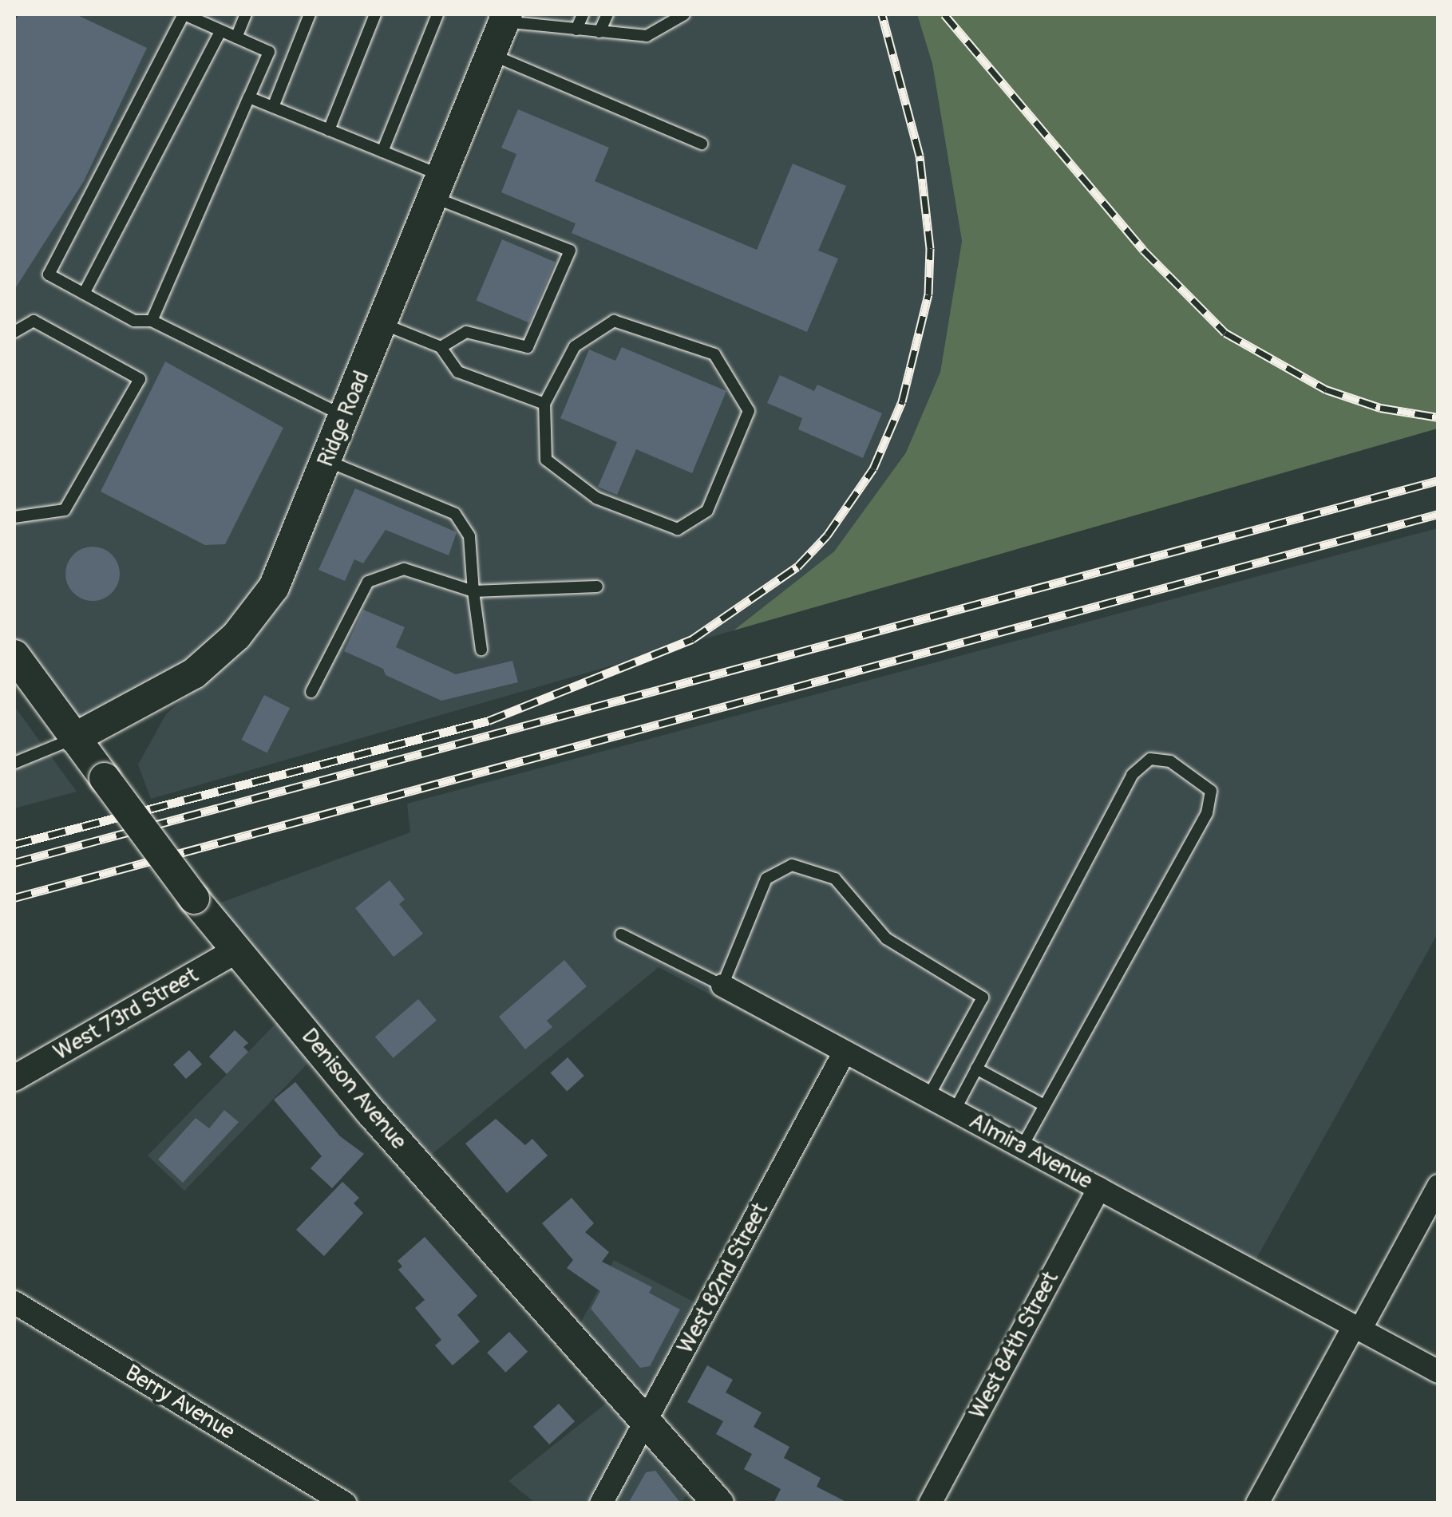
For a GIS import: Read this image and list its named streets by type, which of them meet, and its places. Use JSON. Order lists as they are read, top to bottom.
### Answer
{
  "streets": {
    "main road": ["Ridge Road", "Denison Avenue"],
    "street": [
      "West 73rd Street",
      "Almira Avenue",
      "West 82nd Street",
      "West 84th Street",
      "Berry Avenue"
    ]
  },
  "crossings": [
    ["Ridge Road", "Denison Avenue"],
    ["West 73rd Street", "Denison Avenue"],
    ["Denison Avenue", "West 82nd Street"],
    ["Almira Avenue", "West 82nd Street"],
    ["Almira Avenue", "West 84th Street"]
  ]
}
